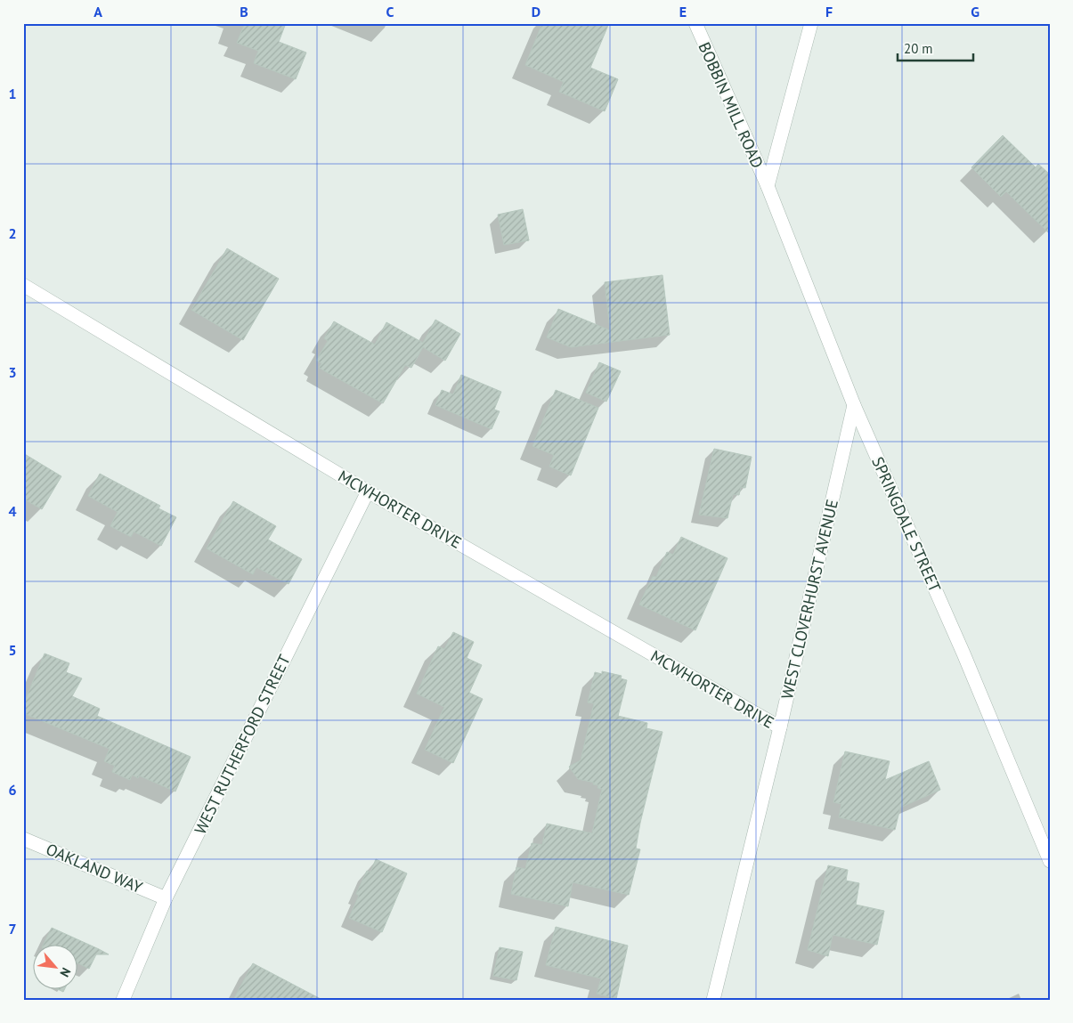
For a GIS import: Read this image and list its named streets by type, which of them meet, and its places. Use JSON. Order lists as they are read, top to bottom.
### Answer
{
  "streets": {
    "street": [
      "BOBBIN MILL ROAD",
      "MCWHORTER DRIVE",
      "SPRINGDALE STREET",
      "WEST CLOVERHURST AVENUE",
      "WEST RUTHERFORD STREET",
      "OAKLAND WAY"
    ]
  },
  "crossings": [
    ["BOBBIN MILL ROAD", "SPRINGDALE STREET"],
    ["MCWHORTER DRIVE", "WEST CLOVERHURST AVENUE"],
    ["MCWHORTER DRIVE", "WEST RUTHERFORD STREET"],
    ["SPRINGDALE STREET", "WEST CLOVERHURST AVENUE"],
    ["WEST RUTHERFORD STREET", "OAKLAND WAY"]
  ],
  "scale_bar": "20 m",
  "north": "bottom right",
  "grid": {
    "columns": [
      "A",
      "B",
      "C",
      "D",
      "E",
      "F",
      "G"
    ],
    "rows": [
      "1",
      "2",
      "3",
      "4",
      "5",
      "6",
      "7"
    ]
  }
}
